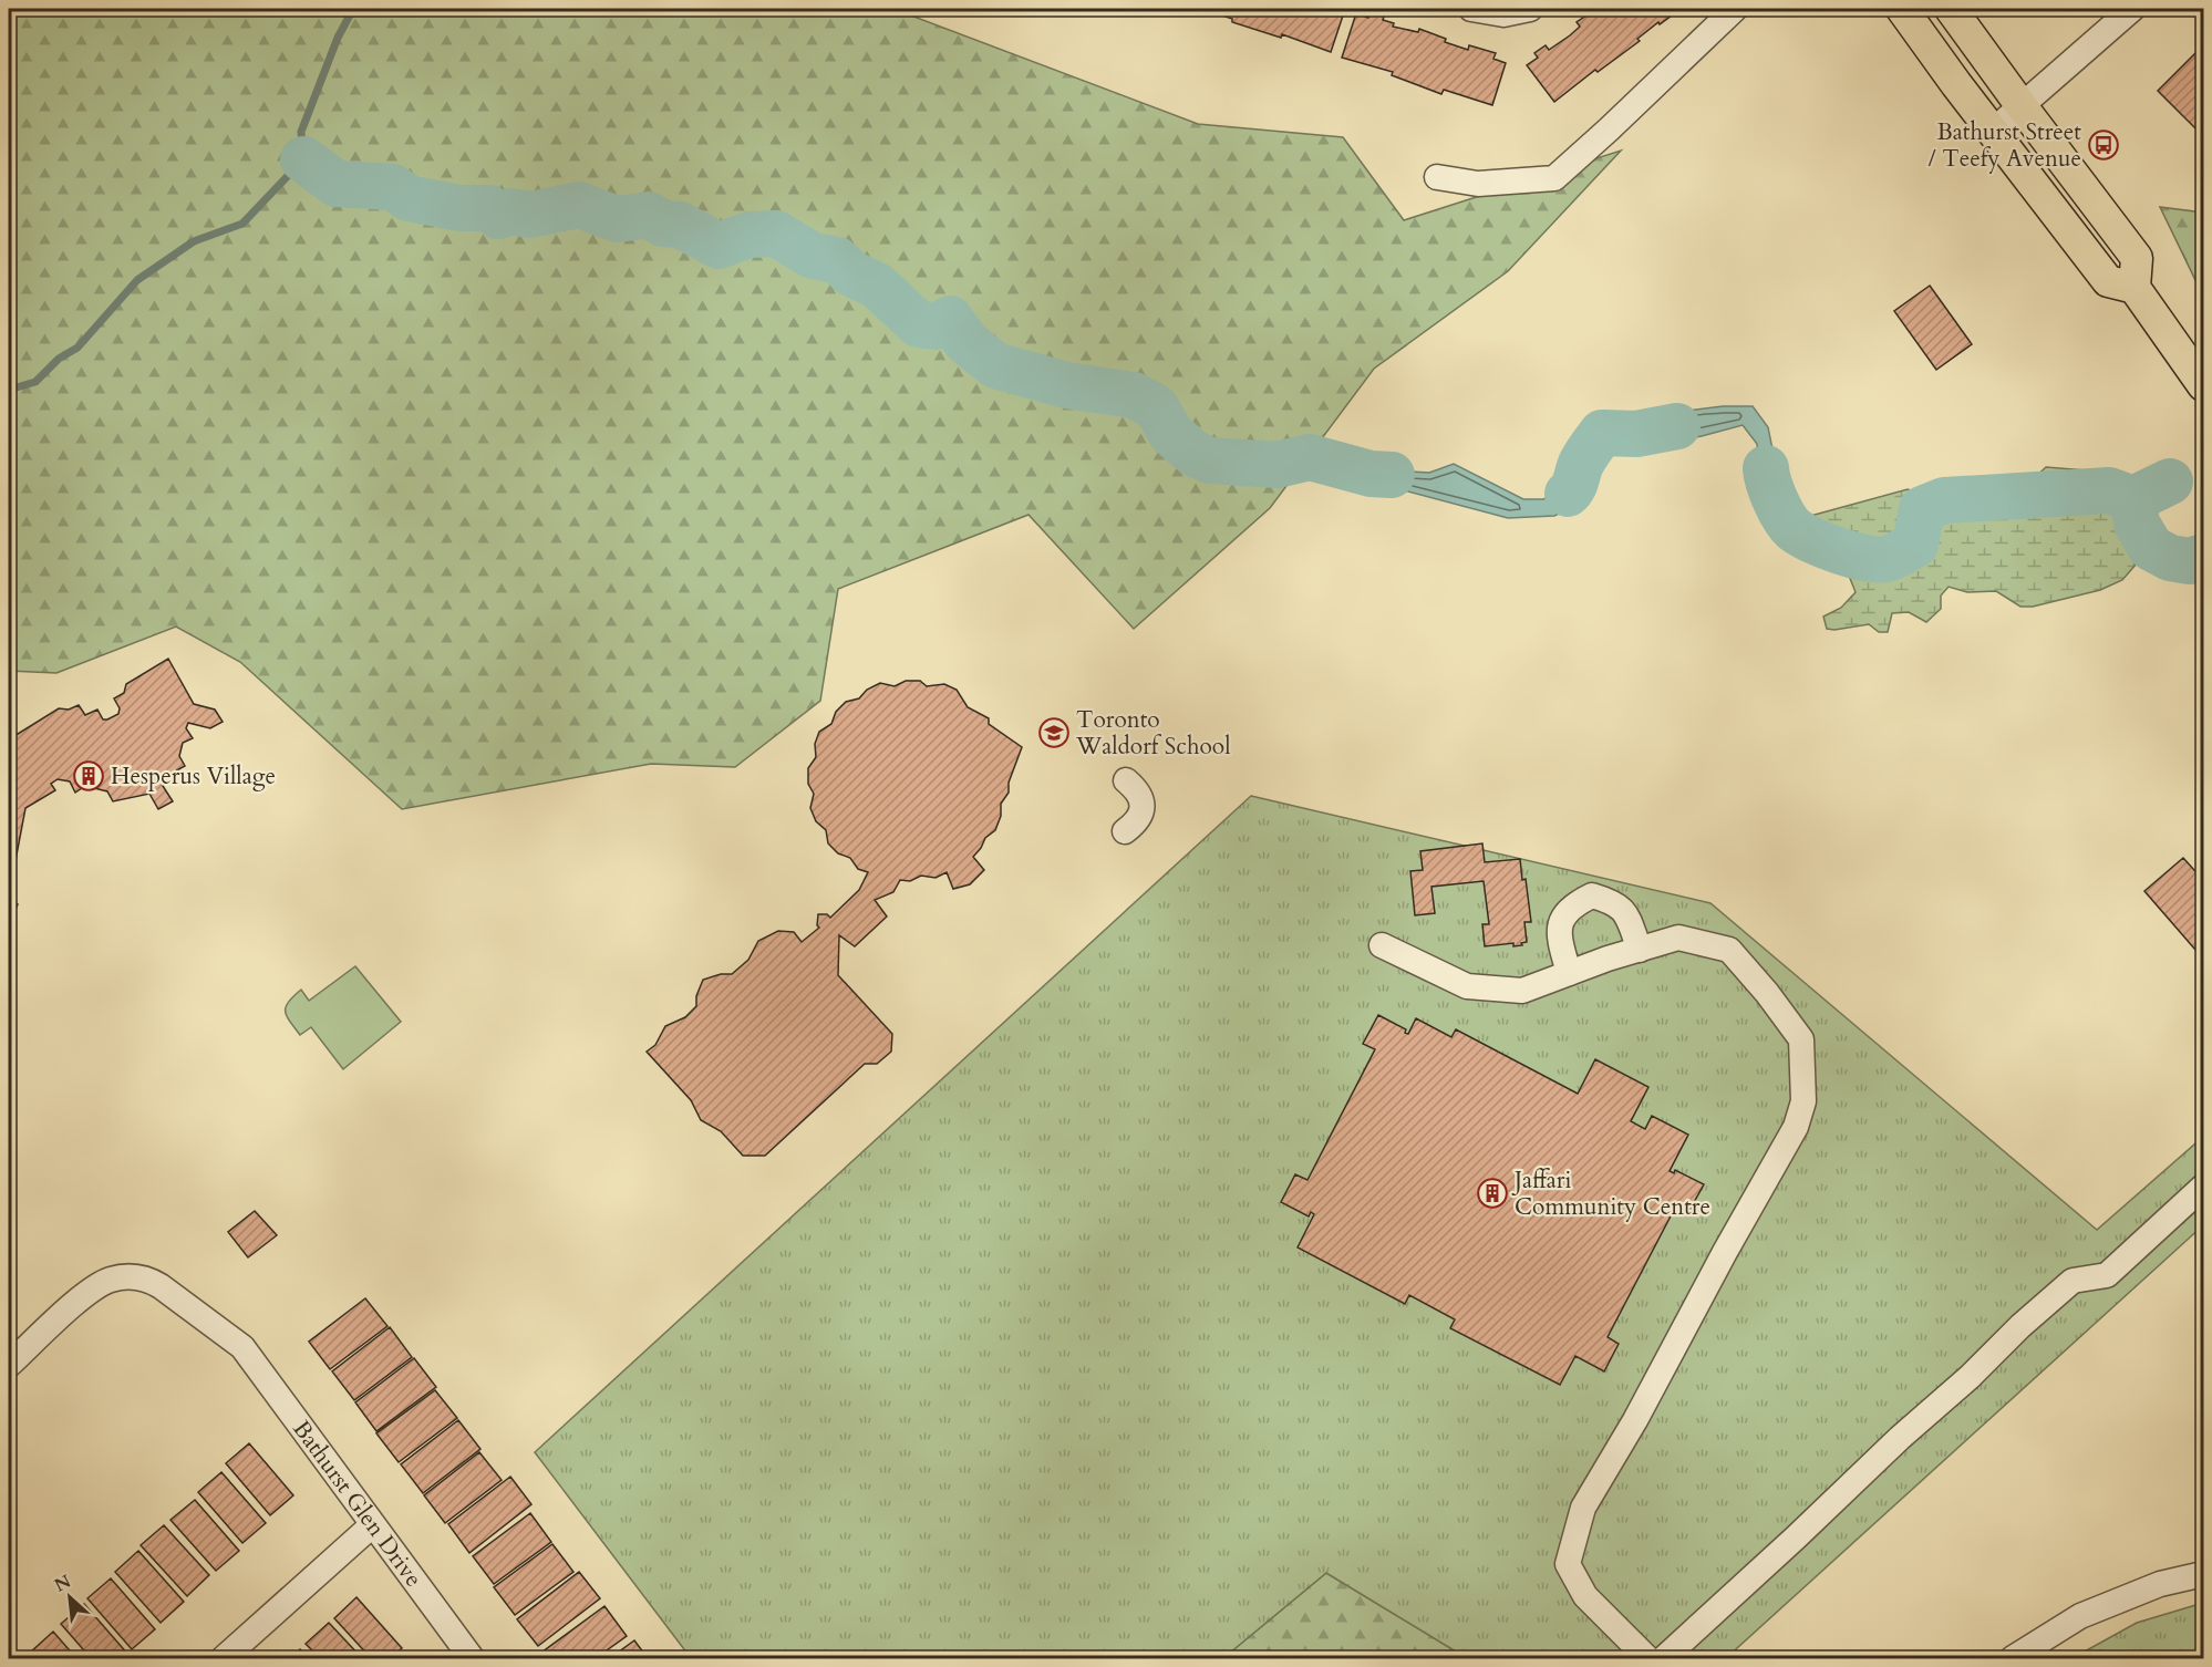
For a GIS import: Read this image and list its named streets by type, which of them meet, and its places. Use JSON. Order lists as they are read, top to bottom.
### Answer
{
  "streets": {
    "street": ["Bathurst Glen Drive"]
  },
  "places": {
    "bus stop": ["Bathurst Street / Teefy Avenue"],
    "school or university": ["Toronto Waldorf School"],
    "building": ["Hesperus Village", "Jaffari Community Centre"]
  },
  "north": "top left"
}
